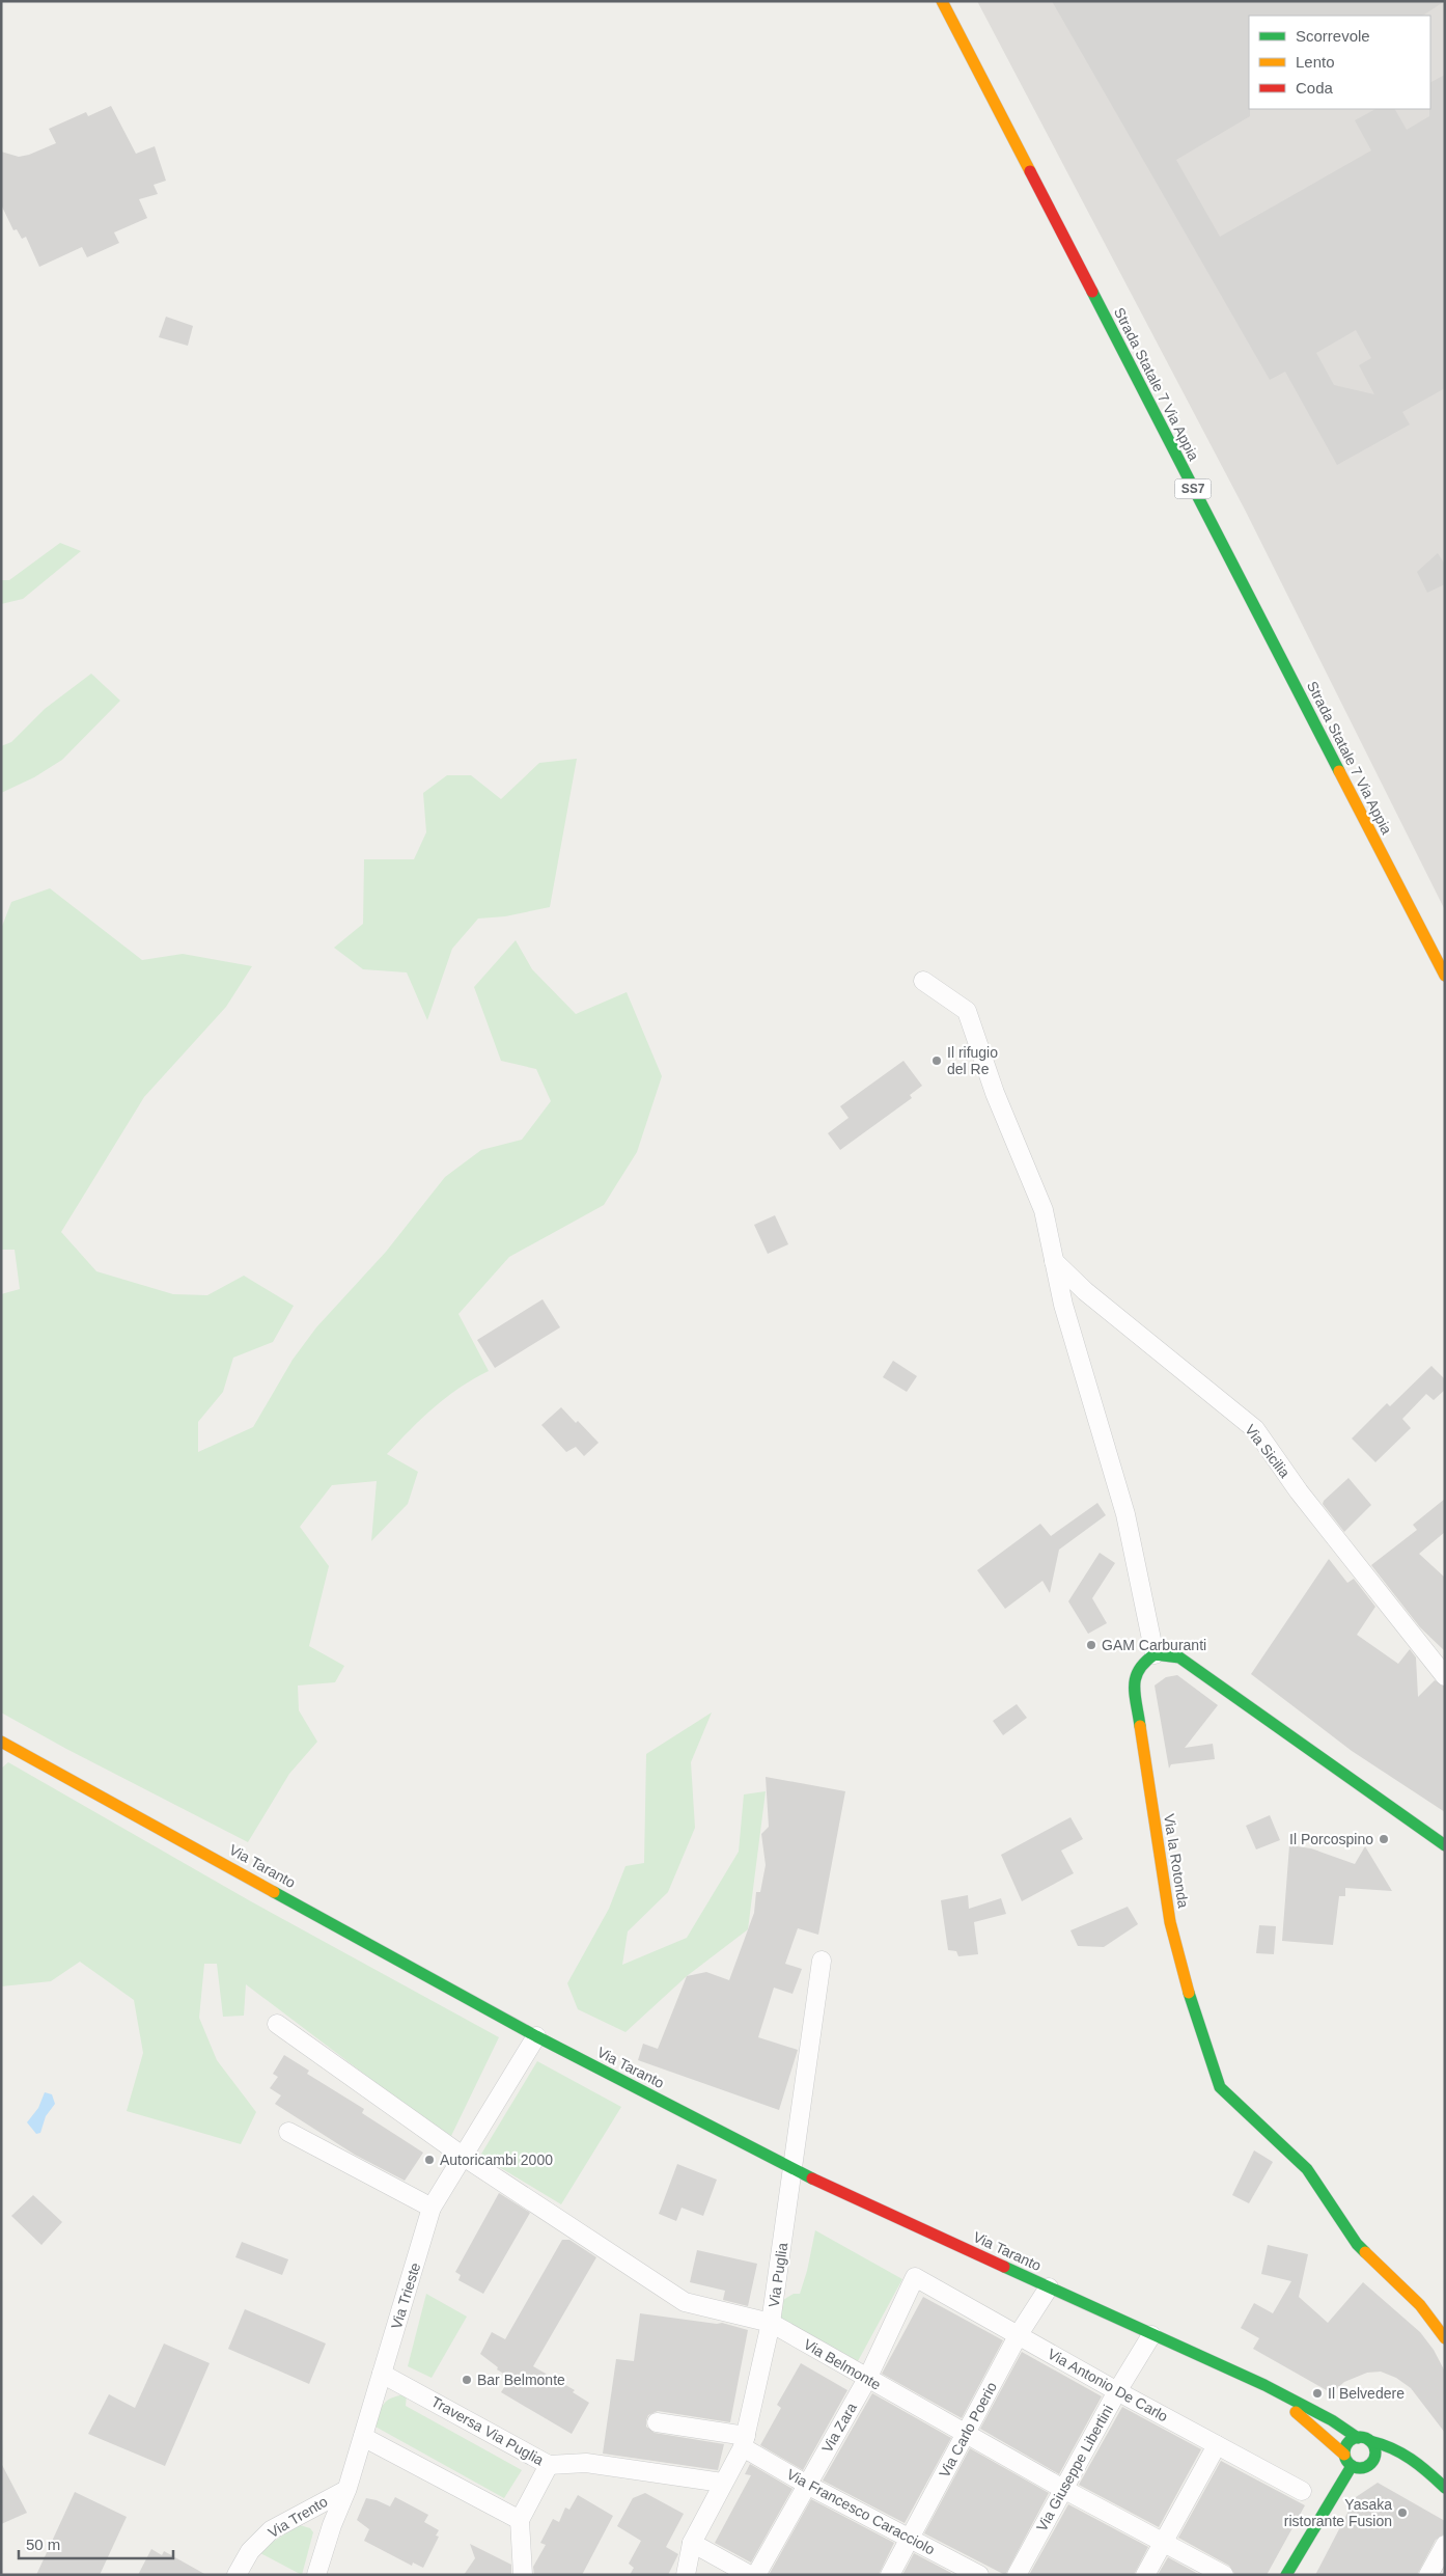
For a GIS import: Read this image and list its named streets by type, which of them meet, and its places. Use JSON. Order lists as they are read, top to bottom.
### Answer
{
  "streets": {
    "main road": [
      "Strada Statale 7 Via Appia",
      "SS7",
      "Via la Rotonda",
      "Via Taranto"
    ],
    "street": [
      "Via Sicilia",
      "Via Puglia",
      "Via Trieste",
      "Via Belmonte",
      "Via Antonio De Carlo",
      "Via Zara",
      "Via Carlo Poerio",
      "Traversa Via Puglia",
      "Via Giuseppe Libertini",
      "Via Francesco Caracciolo",
      "Via Trento"
    ]
  },
  "crossings": [
    ["Via Taranto", "Via Puglia"],
    ["Via Taranto", "Via Trieste"],
    ["Via Taranto", "Via Carlo Poerio"],
    ["Via Taranto", "Via Giuseppe Libertini"],
    ["Via Puglia", "Via Belmonte"],
    ["Via Puglia", "Traversa Via Puglia"],
    ["Via Puglia", "Via Francesco Caracciolo"],
    ["Via Trieste", "Via Belmonte"],
    ["Via Trieste", "Traversa Via Puglia"],
    ["Via Trieste", "Via Trento"],
    ["Via Belmonte", "Via Zara"],
    ["Via Belmonte", "Via Carlo Poerio"],
    ["Via Belmonte", "Via Giuseppe Libertini"],
    ["Via Antonio De Carlo", "Via Zara"],
    ["Via Antonio De Carlo", "Via Carlo Poerio"],
    ["Via Antonio De Carlo", "Via Giuseppe Libertini"],
    ["Via Zara", "Via Francesco Caracciolo"],
    ["Via Carlo Poerio", "Via Francesco Caracciolo"]
  ],
  "places": [
    "Il rifugio del Re",
    "GAM Carburanti",
    "Il Porcospino",
    "Autoricambi 2000",
    "Bar Belmonte",
    "Il Belvedere",
    "Yasaka ristorante Fusion"
  ],
  "legend": ["Scorrevole", "Lento", "Coda"],
  "scale_bar": "50 m"
}
